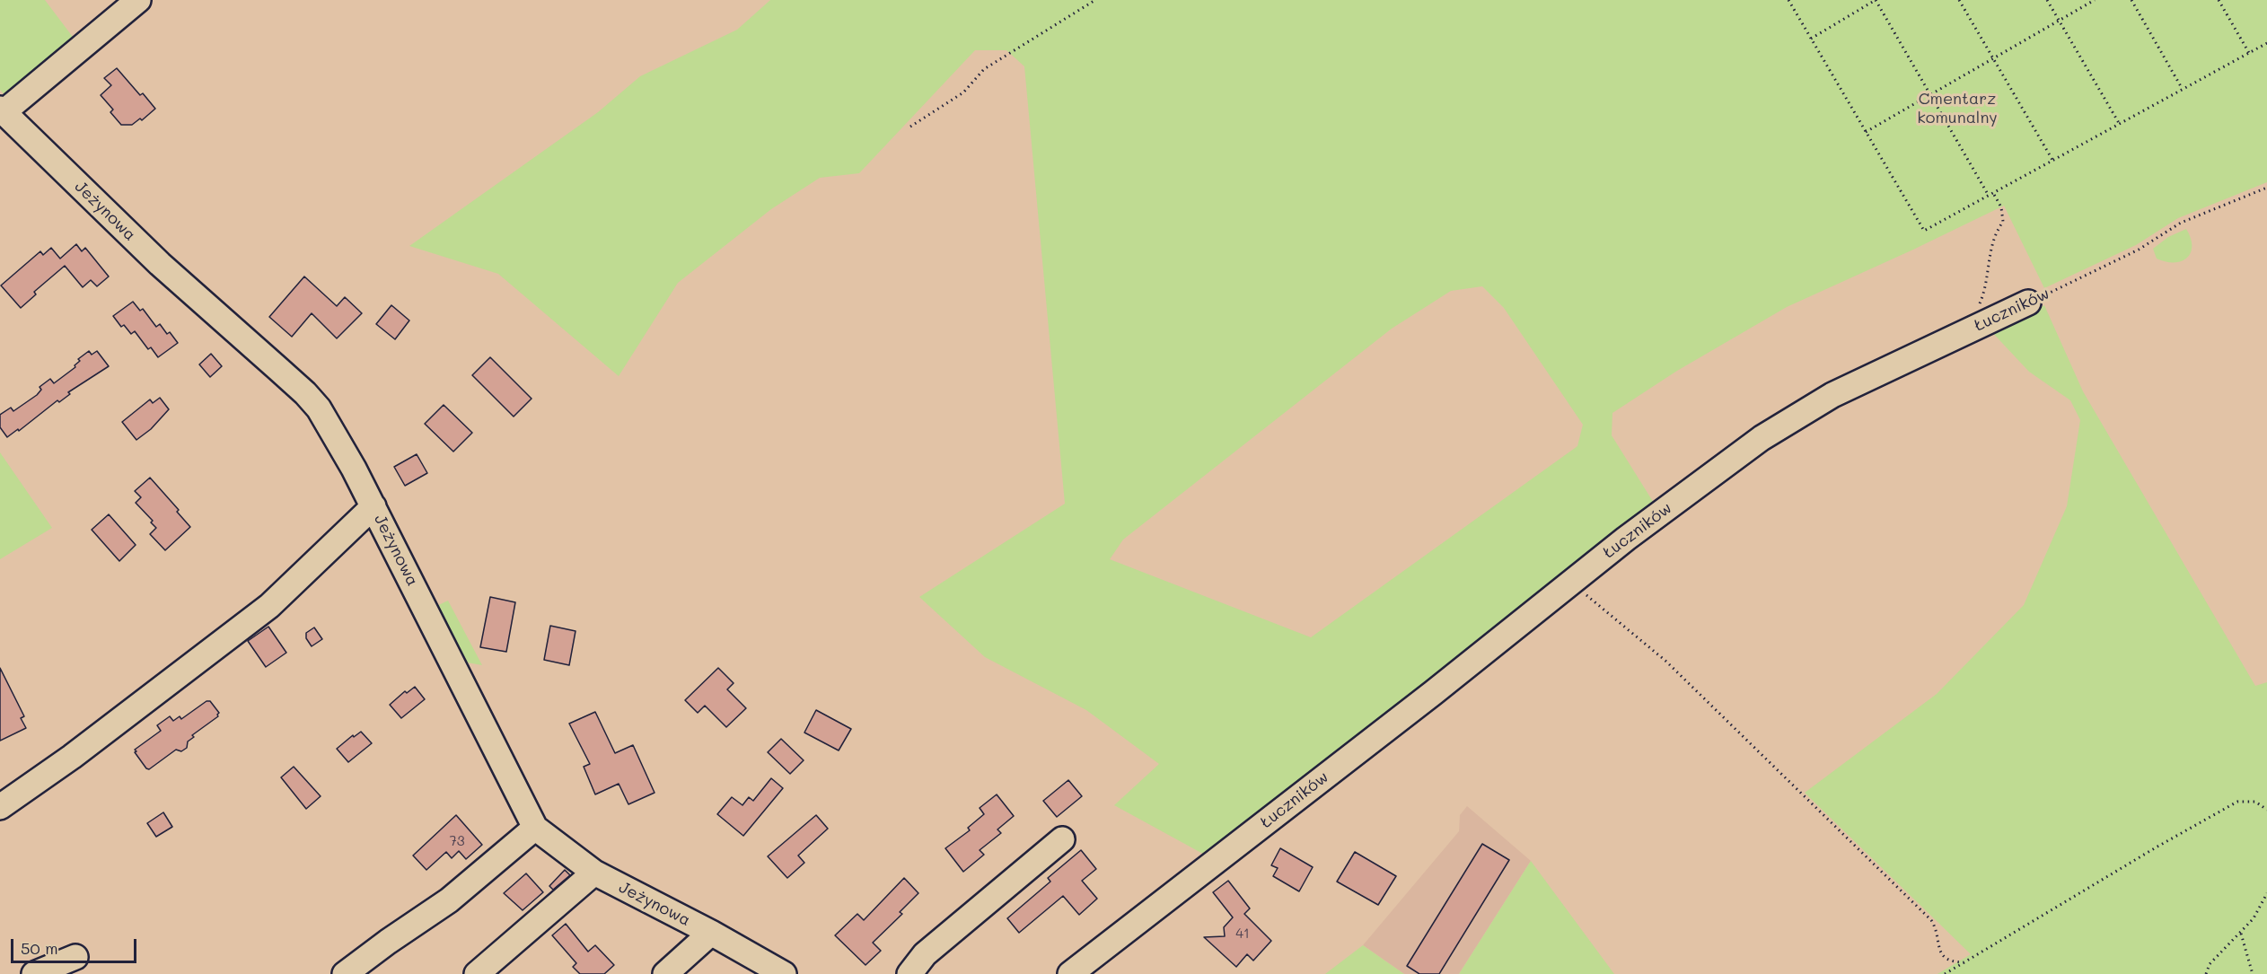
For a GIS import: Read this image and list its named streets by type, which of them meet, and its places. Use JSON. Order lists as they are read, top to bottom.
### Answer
{
  "streets": {
    "street": ["Jeżynowa", "Łuczników"]
  },
  "parks": ["Cmentarz komunalny"],
  "house_numbers": ["73", "41"],
  "scale_bar": "50 m"
}
